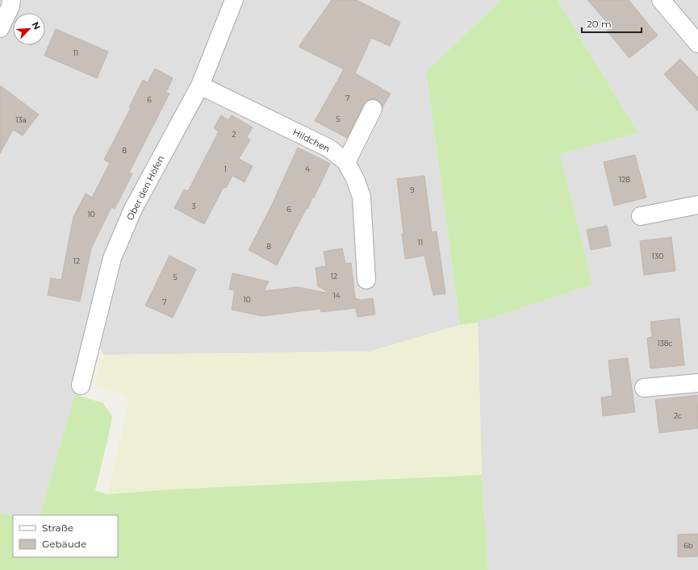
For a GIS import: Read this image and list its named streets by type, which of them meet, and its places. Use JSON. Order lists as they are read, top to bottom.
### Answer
{
  "streets": {
    "street": ["Hildchen", "Ober den Höfen"]
  },
  "crossings": [
    ["Hildchen", "Ober den Höfen"]
  ],
  "house_numbers": [
    "11",
    "7",
    "6",
    "5",
    "13a",
    "2",
    "8",
    "1",
    "4",
    "128",
    "9",
    "3",
    "6",
    "10",
    "11",
    "8",
    "130",
    "12",
    "12",
    "5",
    "14",
    "10",
    "7",
    "138c",
    "2c",
    "6b"
  ],
  "legend": ["Straße", "Gebäude"],
  "scale_bar": "20 m",
  "north": "top right"
}
